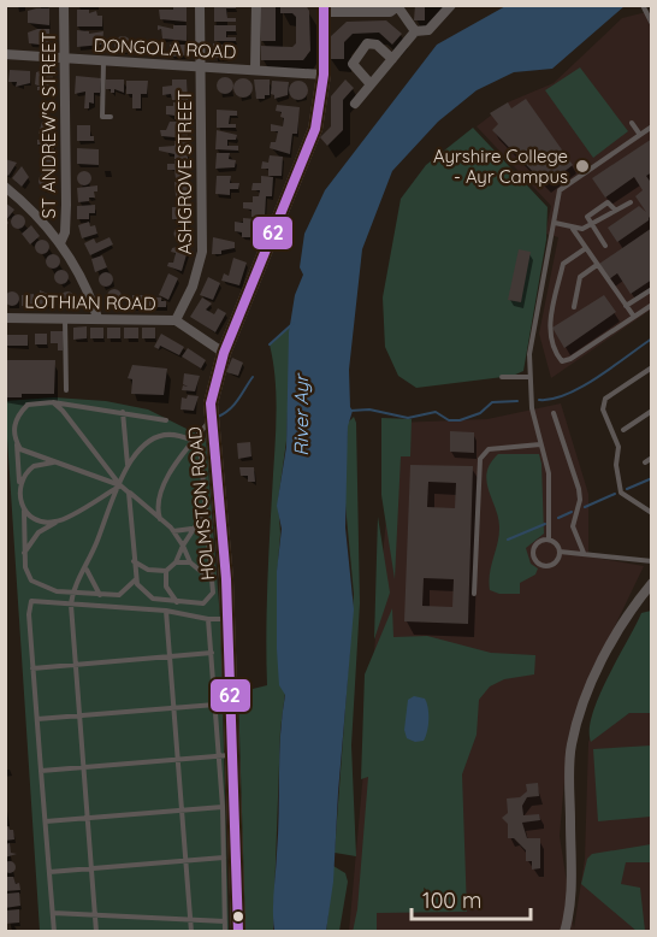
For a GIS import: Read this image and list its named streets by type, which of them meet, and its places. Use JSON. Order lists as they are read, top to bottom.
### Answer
{
  "streets": {
    "main road": ["HOLMSTON ROAD"],
    "street": [
      "DONGOLA ROAD",
      "ST ANDREW'S STREET",
      "ASHGROVE STREET",
      "LOTHIAN ROAD"
    ]
  },
  "crossings": [
    ["DONGOLA ROAD", "ST ANDREW'S STREET"],
    ["DONGOLA ROAD", "ASHGROVE STREET"],
    ["DONGOLA ROAD", "HOLMSTON ROAD"],
    ["ASHGROVE STREET", "LOTHIAN ROAD"]
  ],
  "water": ["River Ayr"],
  "places": ["Ayrshire College - Ayr Campus"],
  "lines": ["transit line 62"],
  "scale_bar": "100 m"
}
